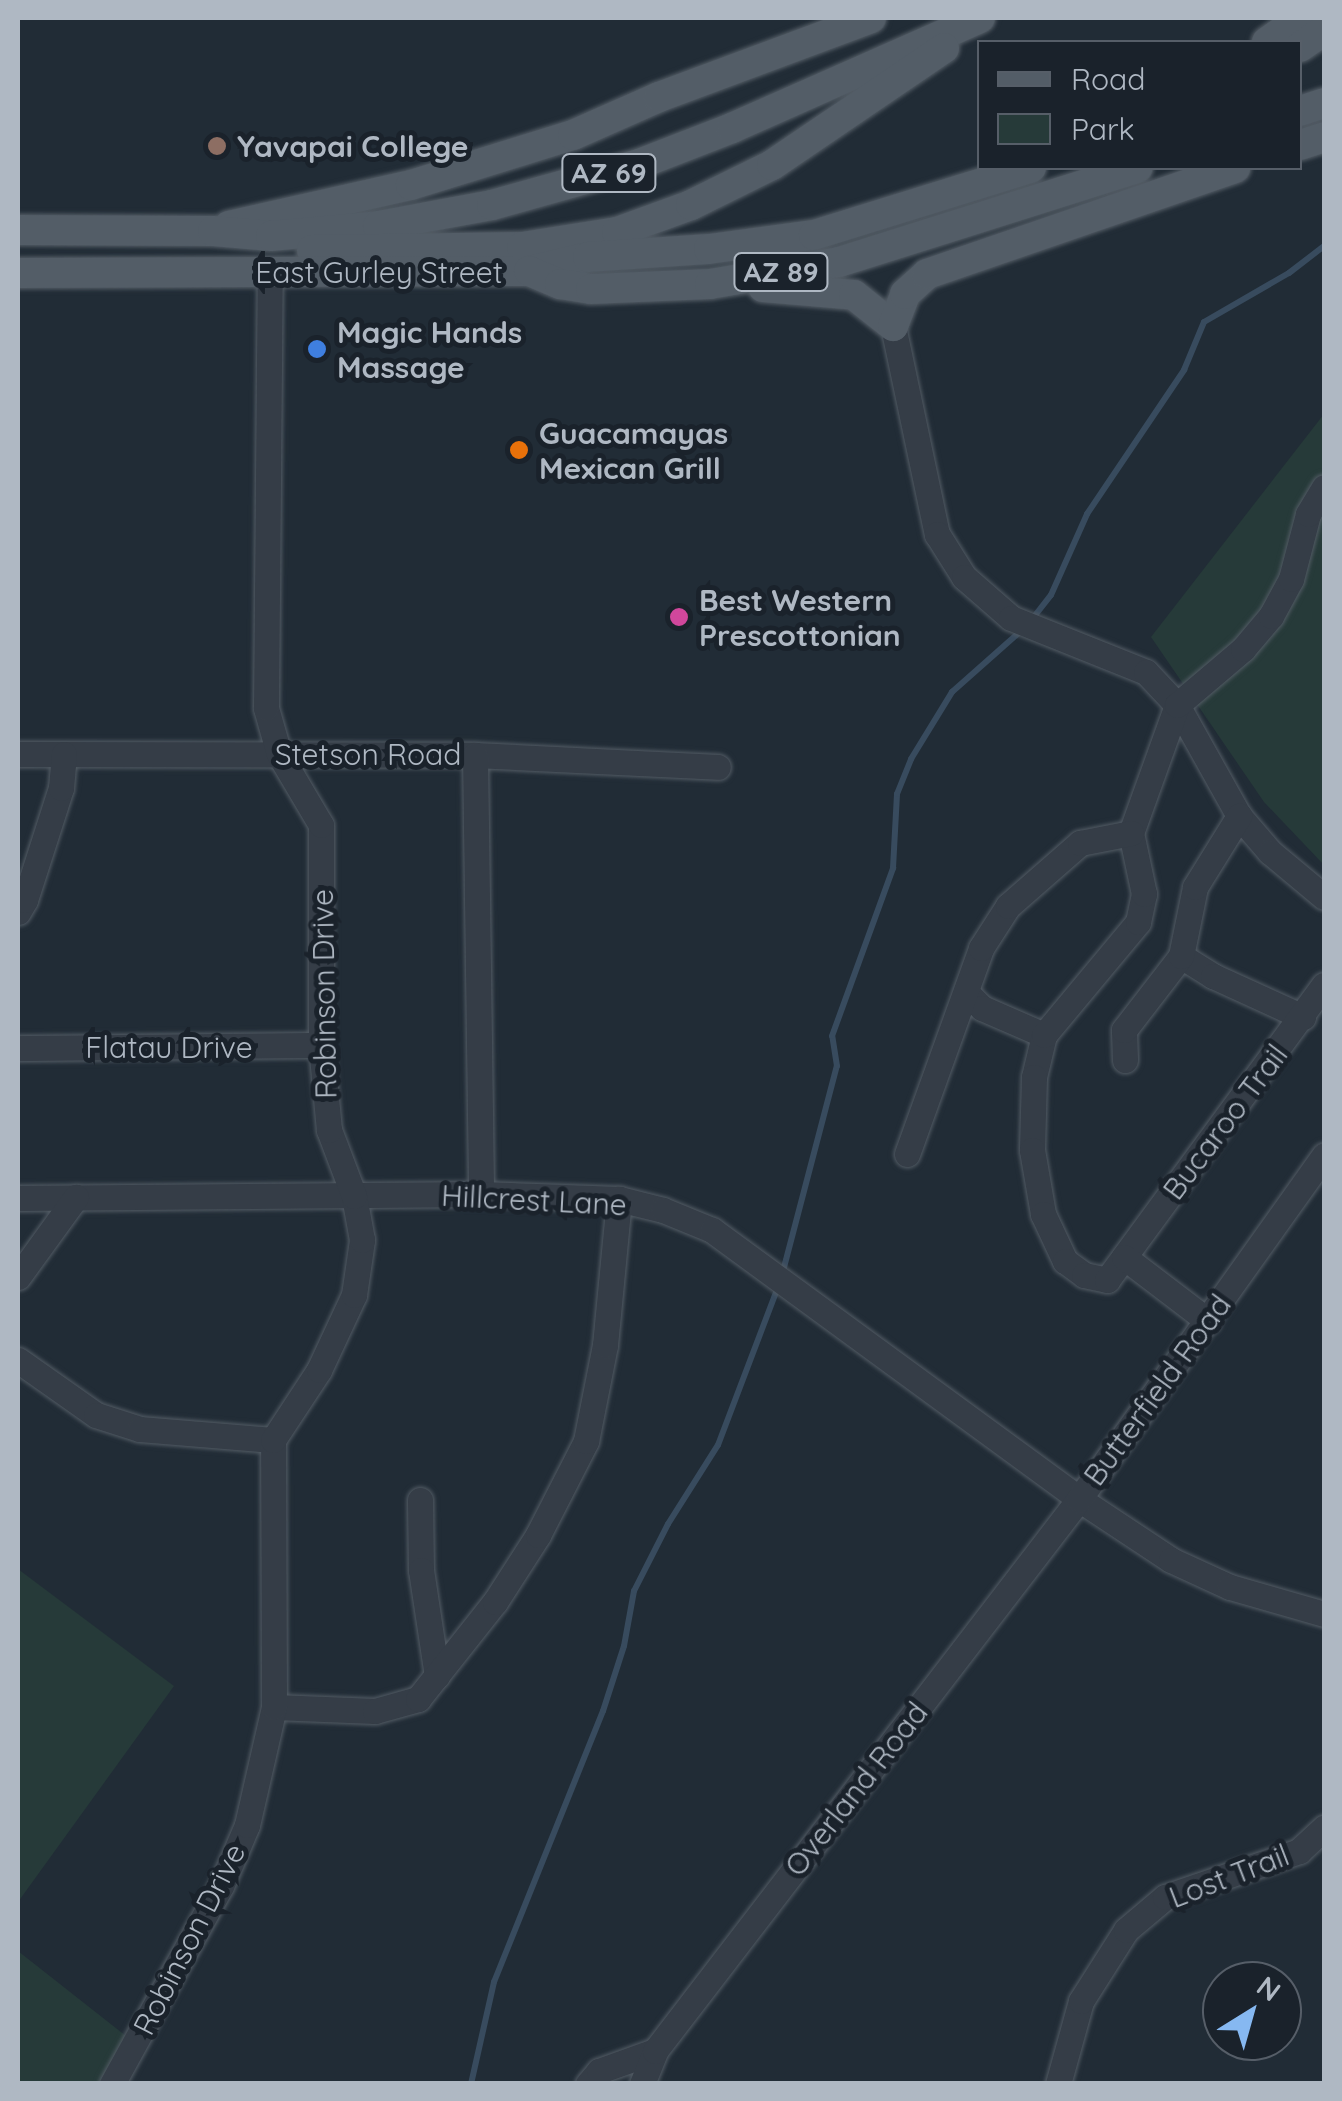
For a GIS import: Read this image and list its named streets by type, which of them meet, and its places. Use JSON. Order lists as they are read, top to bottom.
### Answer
{
  "streets": {
    "main road": ["AZ 69", "East Gurley Street", "AZ 89"],
    "street": [
      "Stetson Road",
      "Robinson Drive",
      "Flatau Drive",
      "Bucaroo Trail",
      "Hillcrest Lane",
      "Butterfield Road",
      "Overland Road",
      "Lost Trail"
    ]
  },
  "crossings": [
    ["East Gurley Street", "AZ 89"],
    ["East Gurley Street", "Robinson Drive"],
    ["Stetson Road", "Robinson Drive"],
    ["Robinson Drive", "Flatau Drive"],
    ["Robinson Drive", "Hillcrest Lane"],
    ["Hillcrest Lane", "Butterfield Road"],
    ["Hillcrest Lane", "Overland Road"],
    ["Butterfield Road", "Overland Road"]
  ],
  "places": [
    "Yavapai College",
    "Magic Hands Massage",
    "Guacamayas Mexican Grill",
    "Best Western Prescottonian"
  ],
  "legend": ["Road", "Park"],
  "north": "top right"
}
